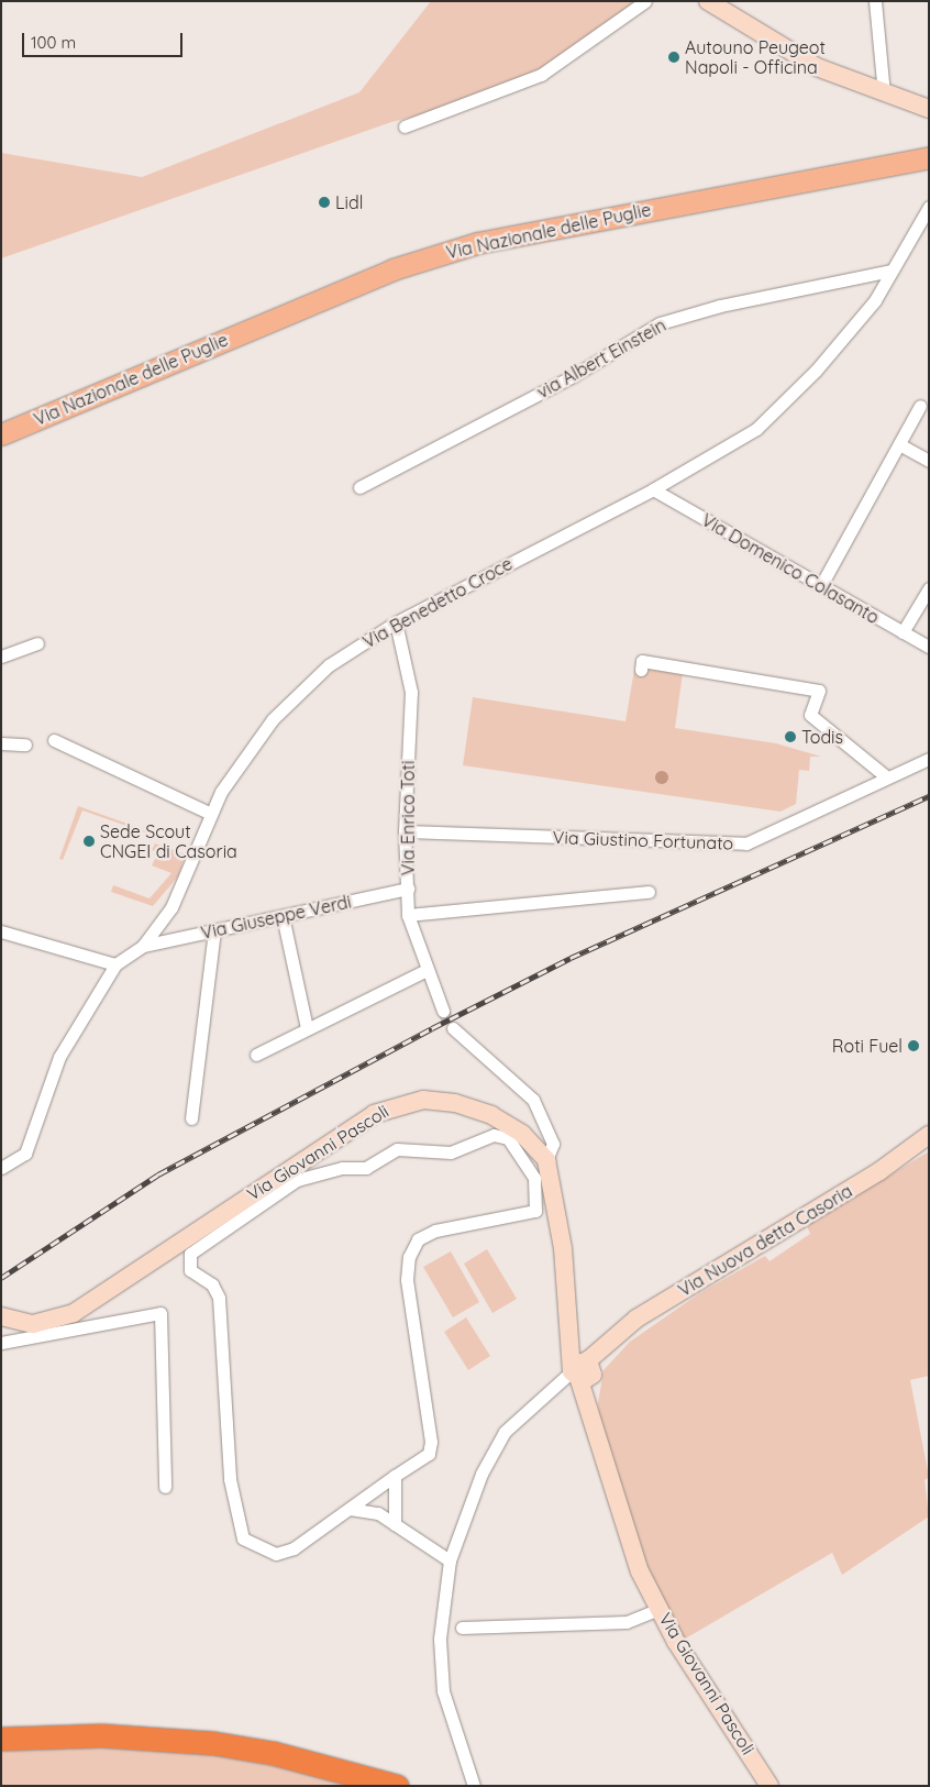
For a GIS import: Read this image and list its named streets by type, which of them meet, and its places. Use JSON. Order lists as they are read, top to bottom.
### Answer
{
  "streets": {
    "main road": ["Via Nazionale delle Puglie"],
    "street": [
      "via Albert Einstein",
      "Via Domenico Colasanto",
      "Via Benedetto Croce",
      "Via Enrico Toti",
      "Via Giustino Fortunato",
      "Via Giuseppe Verdi",
      "Via Giovanni Pascoli",
      "Via Nuova detta Casoria"
    ]
  },
  "crossings": [
    ["via Albert Einstein", "Via Benedetto Croce"],
    ["Via Domenico Colasanto", "Via Benedetto Croce"],
    ["Via Benedetto Croce", "Via Enrico Toti"],
    ["Via Benedetto Croce", "Via Giuseppe Verdi"],
    ["Via Enrico Toti", "Via Giustino Fortunato"],
    ["Via Enrico Toti", "Via Giuseppe Verdi"],
    ["Via Giovanni Pascoli", "Via Nuova detta Casoria"]
  ],
  "places": [
    "Autouno Peugeot Napoli - Officina",
    "Lidl",
    "Todis",
    "Sede Scout CNGEI di Casoria",
    "Roti Fuel"
  ],
  "scale_bar": "100 m"
}
